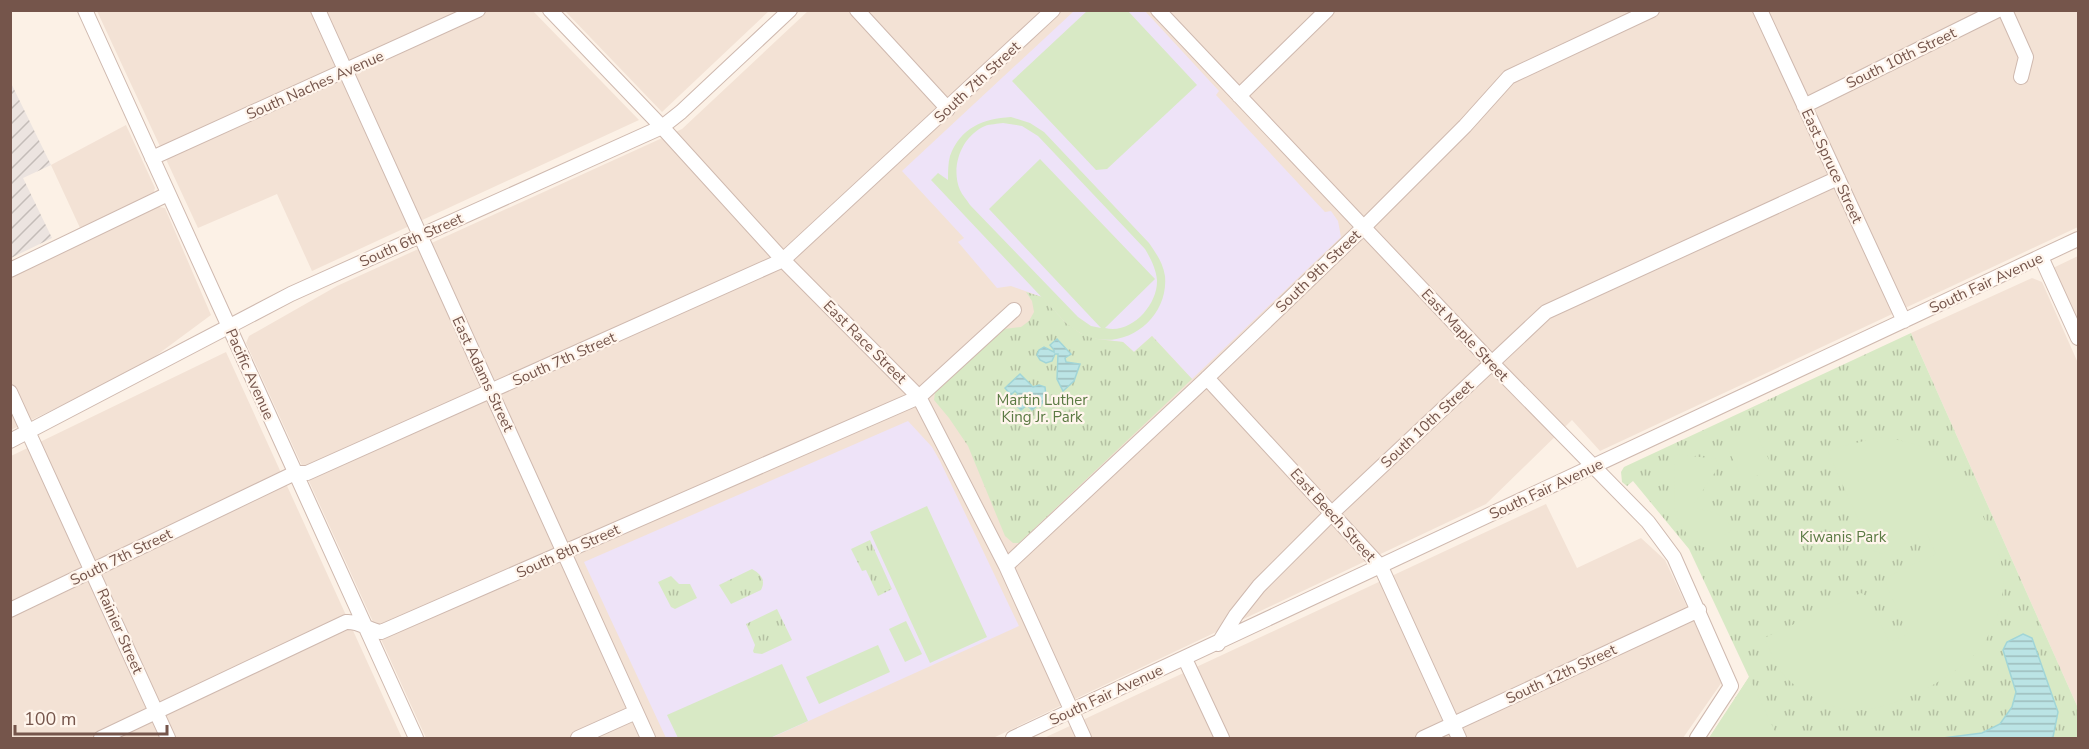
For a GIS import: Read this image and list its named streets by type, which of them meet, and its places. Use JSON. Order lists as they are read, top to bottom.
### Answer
{
  "streets": {
    "street": [
      "South 10th Street",
      "South 7th Street",
      "South Naches Avenue",
      "East Spruce Street",
      "South 6th Street",
      "South 9th Street",
      "South Fair Avenue",
      "East Maple Street",
      "East Race Street",
      "Pacific Avenue",
      "East Adams Street",
      "East Beech Street",
      "South 8th Street",
      "Rainier Street",
      "South 12th Street"
    ]
  },
  "crossings": [
    ["South 10th Street", "East Spruce Street"],
    ["South 10th Street", "South Fair Avenue"],
    ["South 10th Street", "East Maple Street"],
    ["South 10th Street", "East Beech Street"],
    ["South 7th Street", "East Race Street"],
    ["South 7th Street", "Pacific Avenue"],
    ["South 7th Street", "East Adams Street"],
    ["South 7th Street", "Rainier Street"],
    ["South Naches Avenue", "Pacific Avenue"],
    ["South Naches Avenue", "East Adams Street"],
    ["East Spruce Street", "South Fair Avenue"],
    ["South 6th Street", "East Race Street"],
    ["South 6th Street", "Pacific Avenue"],
    ["South 6th Street", "East Adams Street"],
    ["South 6th Street", "Rainier Street"],
    ["South 9th Street", "East Maple Street"],
    ["South 9th Street", "East Race Street"],
    ["South 9th Street", "East Beech Street"],
    ["South Fair Avenue", "East Maple Street"],
    ["South Fair Avenue", "East Race Street"],
    ["South Fair Avenue", "East Beech Street"],
    ["East Maple Street", "South 12th Street"],
    ["East Race Street", "South 8th Street"],
    ["Pacific Avenue", "South 8th Street"],
    ["East Adams Street", "South 8th Street"],
    ["East Beech Street", "South 12th Street"],
    ["South 8th Street", "Rainier Street"]
  ],
  "parks": ["Martin Luther King Jr. Park", "Kiwanis Park"],
  "scale_bar": "100 m"
}
